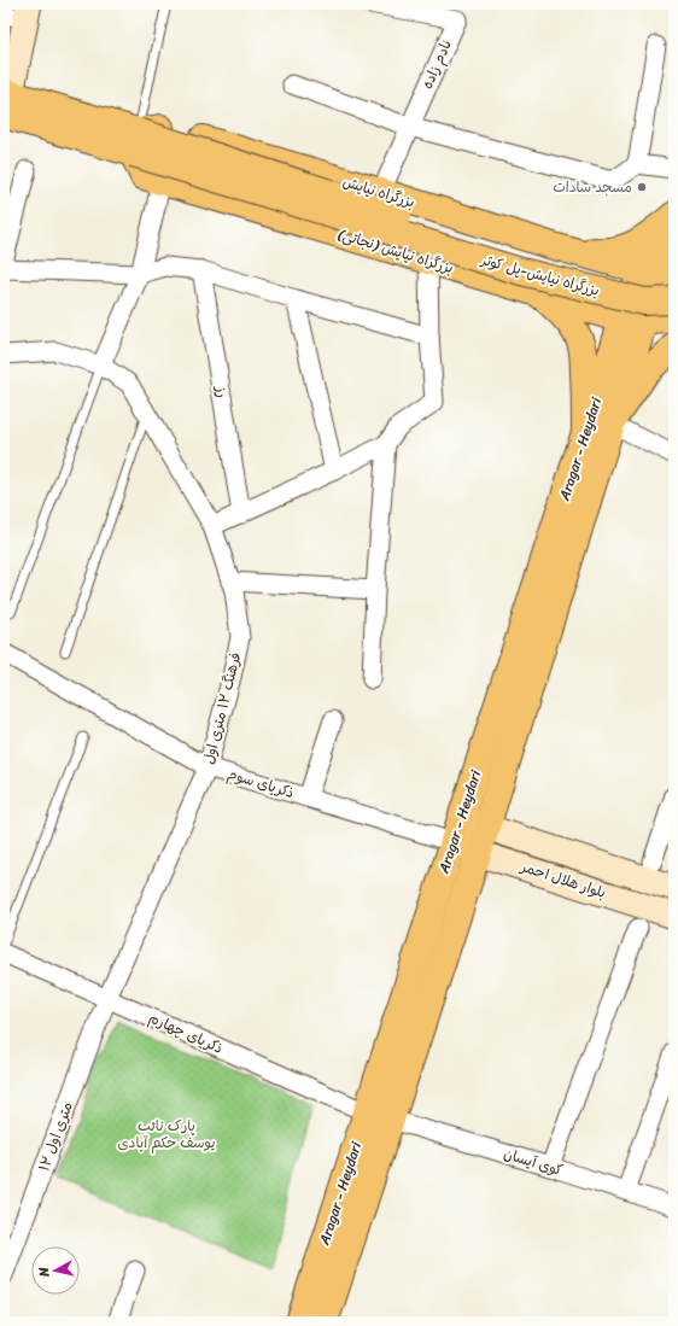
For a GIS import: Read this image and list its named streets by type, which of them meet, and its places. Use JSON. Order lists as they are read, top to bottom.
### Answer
{
  "streets": {
    "main road": [
      "بزرگراه نیایش",
      "بزرگراه نیایش (نجاتی)",
      "بزرگراه نیایش-پل کوثر",
      "Aragar - Heydari",
      "بلوار هلال احمر"
    ],
    "street": [
      "نادم زاده",
      "رز",
      "فرهنگ ۱۲ متری اول",
      "ذکریای سوم",
      "ذکریای چهارم",
      "۱۲ متری اول",
      "کوی آیسان"
    ]
  },
  "crossings": [
    ["نادم زاده", "بزرگراه نیایش"],
    ["بزرگراه نیایش", "بزرگراه نیایش (نجاتی)"],
    ["بزرگراه نیایش", "بزرگراه نیایش-پل کوثر"],
    ["بزرگراه نیایش (نجاتی)", "بزرگراه نیایش-پل کوثر"],
    ["بزرگراه نیایش (نجاتی)", "Aragar - Heydari"],
    ["Aragar - Heydari", "ذکریای سوم"],
    ["Aragar - Heydari", "بلوار هلال احمر"],
    ["Aragar - Heydari", "ذکریای چهارم"],
    ["Aragar - Heydari", "کوی آیسان"],
    ["فرهنگ ۱۲ متری اول", "ذکریای سوم"],
    ["فرهنگ ۱۲ متری اول", "ذکریای چهارم"],
    ["فرهنگ ۱۲ متری اول", "۱۲ متری اول"],
    ["ذکریای سوم", "بلوار هلال احمر"],
    ["ذکریای چهارم", "۱۲ متری اول"],
    ["ذکریای چهارم", "کوی آیسان"]
  ],
  "parks": ["پارک نائب یوسف حکم آبادی"],
  "places": ["مسجد سادات"],
  "north": "left"
}
